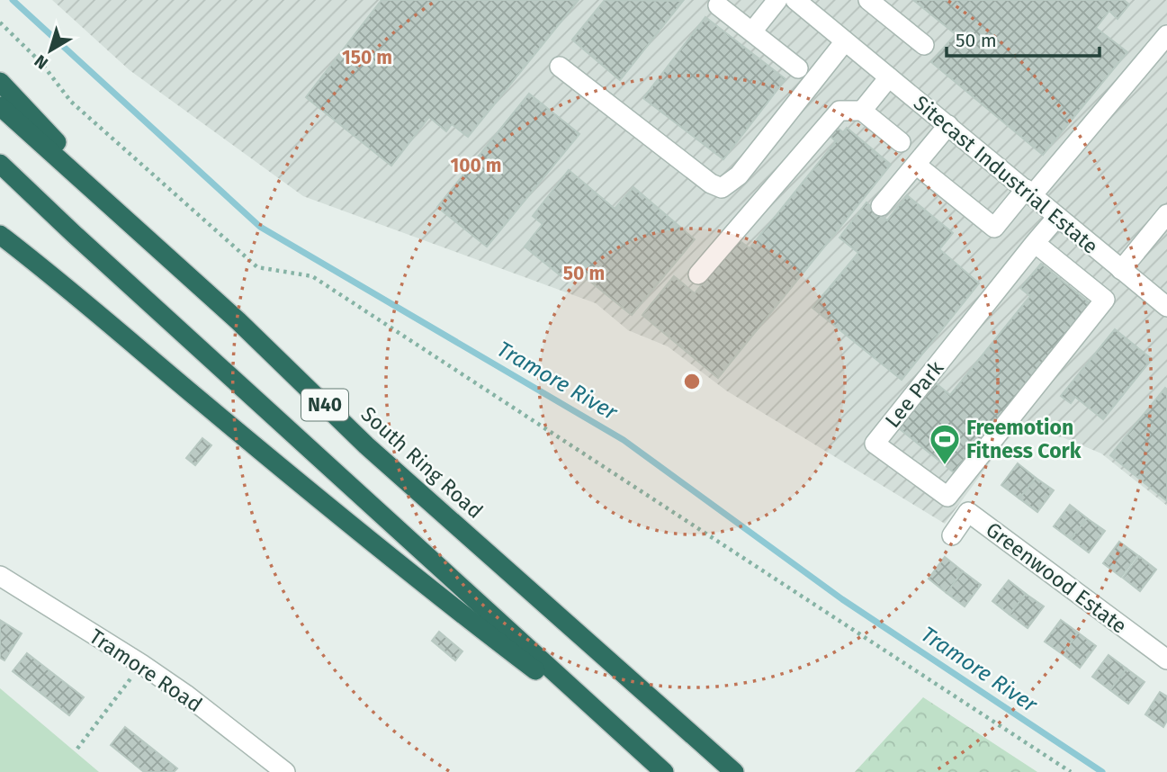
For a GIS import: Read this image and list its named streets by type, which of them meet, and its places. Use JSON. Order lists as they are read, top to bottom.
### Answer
{
  "streets": {
    "highway": ["N40", "South Ring Road"],
    "street": [
      "Sitecast Industrial Estate",
      "Lee Park",
      "Greenwood Estate",
      "Tramore Road"
    ]
  },
  "crossings": [
    ["Sitecast Industrial Estate", "Lee Park"]
  ],
  "water": ["Tramore River"],
  "places": {
    "sports": ["Freemotion Fitness Cork"]
  },
  "scale_bar": "50 m",
  "north": "bottom left",
  "rings": ["150 m", "100 m", "50 m"]
}
